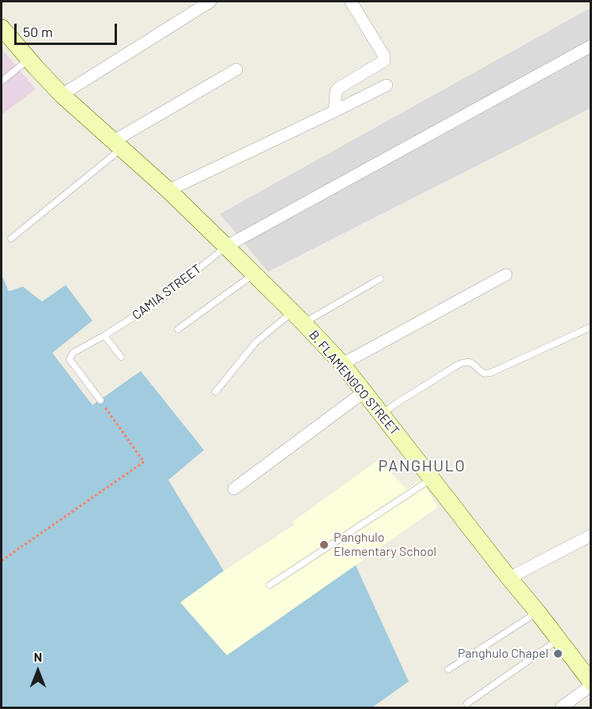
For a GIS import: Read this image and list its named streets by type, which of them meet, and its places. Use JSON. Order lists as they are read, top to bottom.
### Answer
{
  "streets": {
    "main road": ["B. FLAMENGCO STREET"],
    "lane": ["CAMIA STREET"]
  },
  "crossings": [
    ["CAMIA STREET", "B. FLAMENGCO STREET"]
  ],
  "districts": ["PANGHULO"],
  "places": ["Panghulo Elementary School", "Panghulo Chapel"],
  "scale_bar": "50 m",
  "north": "top"
}
